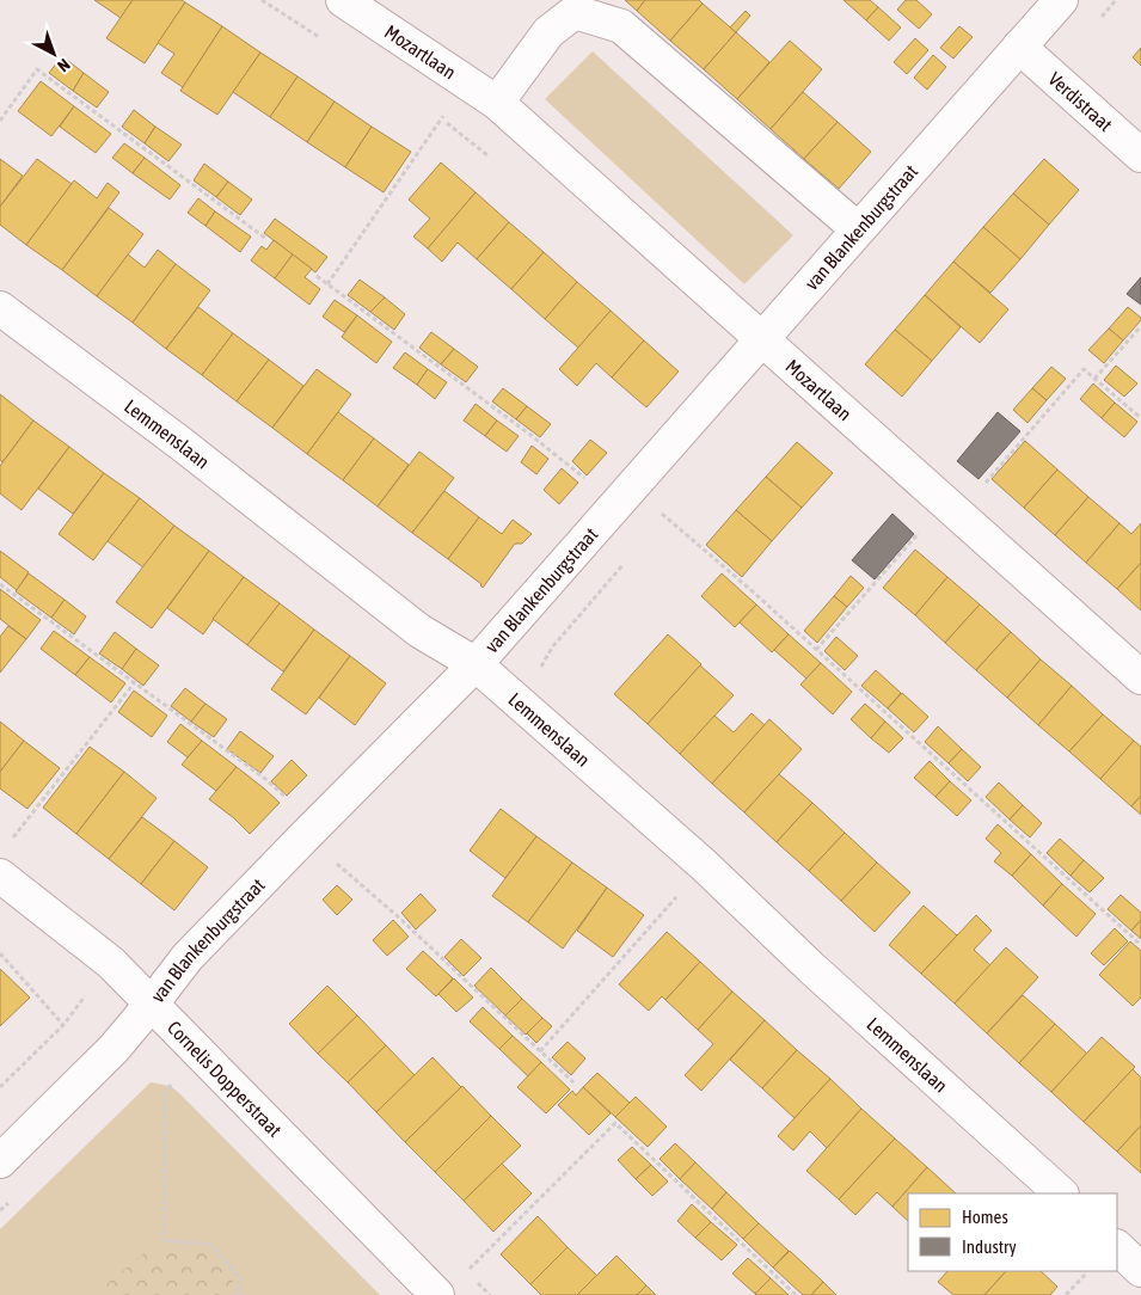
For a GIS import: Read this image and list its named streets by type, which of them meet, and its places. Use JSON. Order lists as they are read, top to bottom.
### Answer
{
  "streets": {
    "street": [
      "Mozartlaan",
      "Verdistraat",
      "van Blankenburgstraat",
      "Lemmenslaan",
      "Cornelis Dopperstraat"
    ]
  },
  "crossings": [
    ["Mozartlaan", "van Blankenburgstraat"],
    ["Verdistraat", "van Blankenburgstraat"],
    ["van Blankenburgstraat", "Lemmenslaan"],
    ["van Blankenburgstraat", "Cornelis Dopperstraat"]
  ],
  "legend": ["Homes", "Industry"],
  "north": "bottom right"
}
